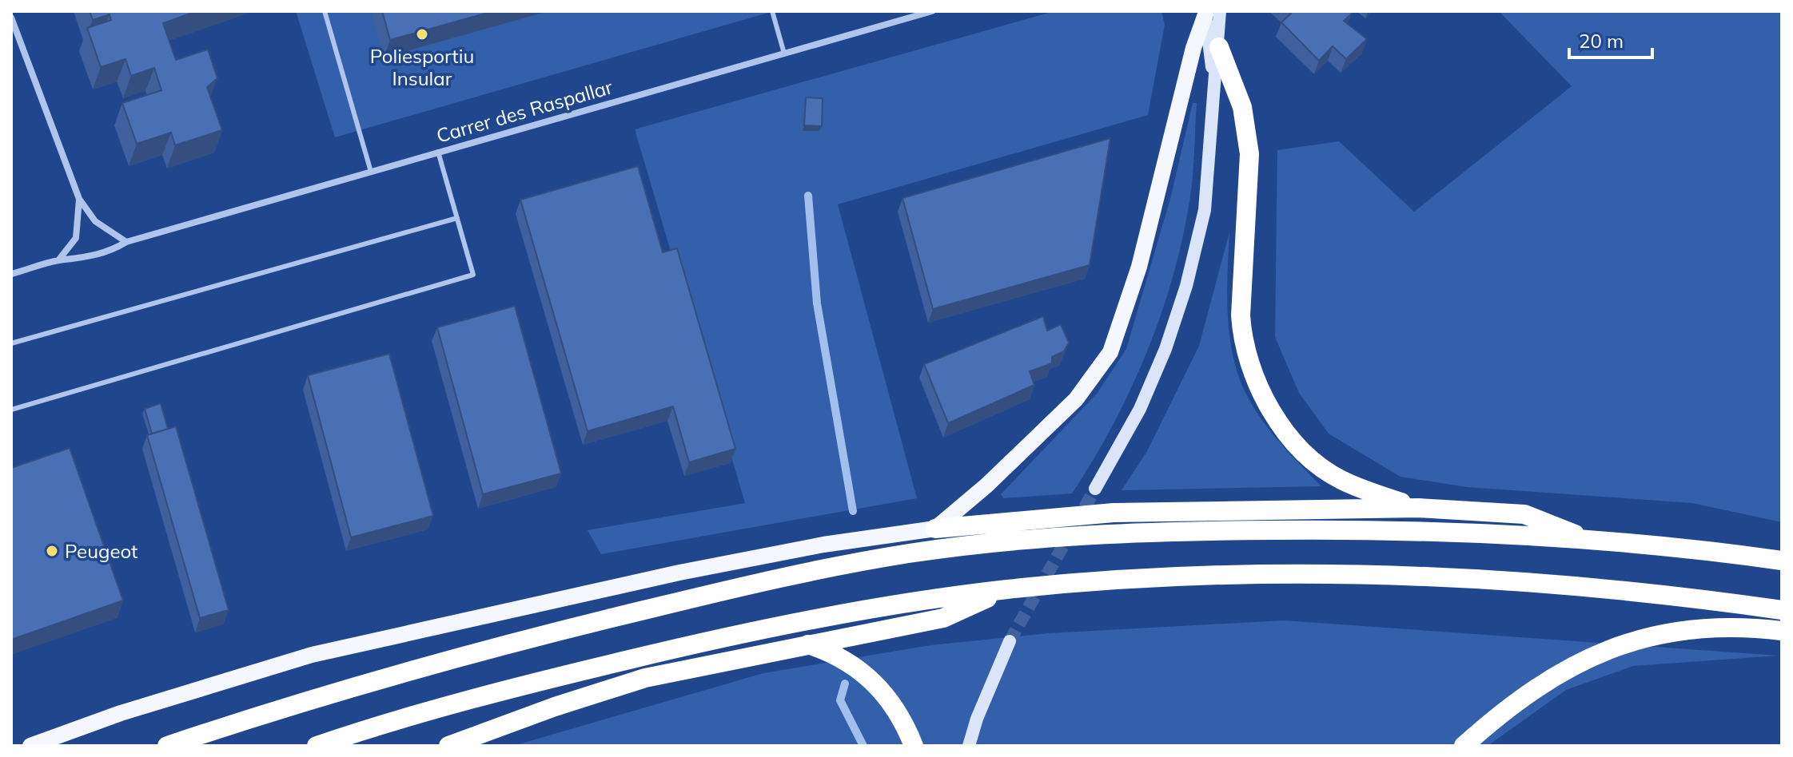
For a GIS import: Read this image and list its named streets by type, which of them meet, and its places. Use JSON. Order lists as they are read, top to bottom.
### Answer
{
  "streets": {
    "street": ["Carrer des Raspallar"]
  },
  "places": ["Poliesportiu Insular", "Peugeot"],
  "scale_bar": "20 m"
}
